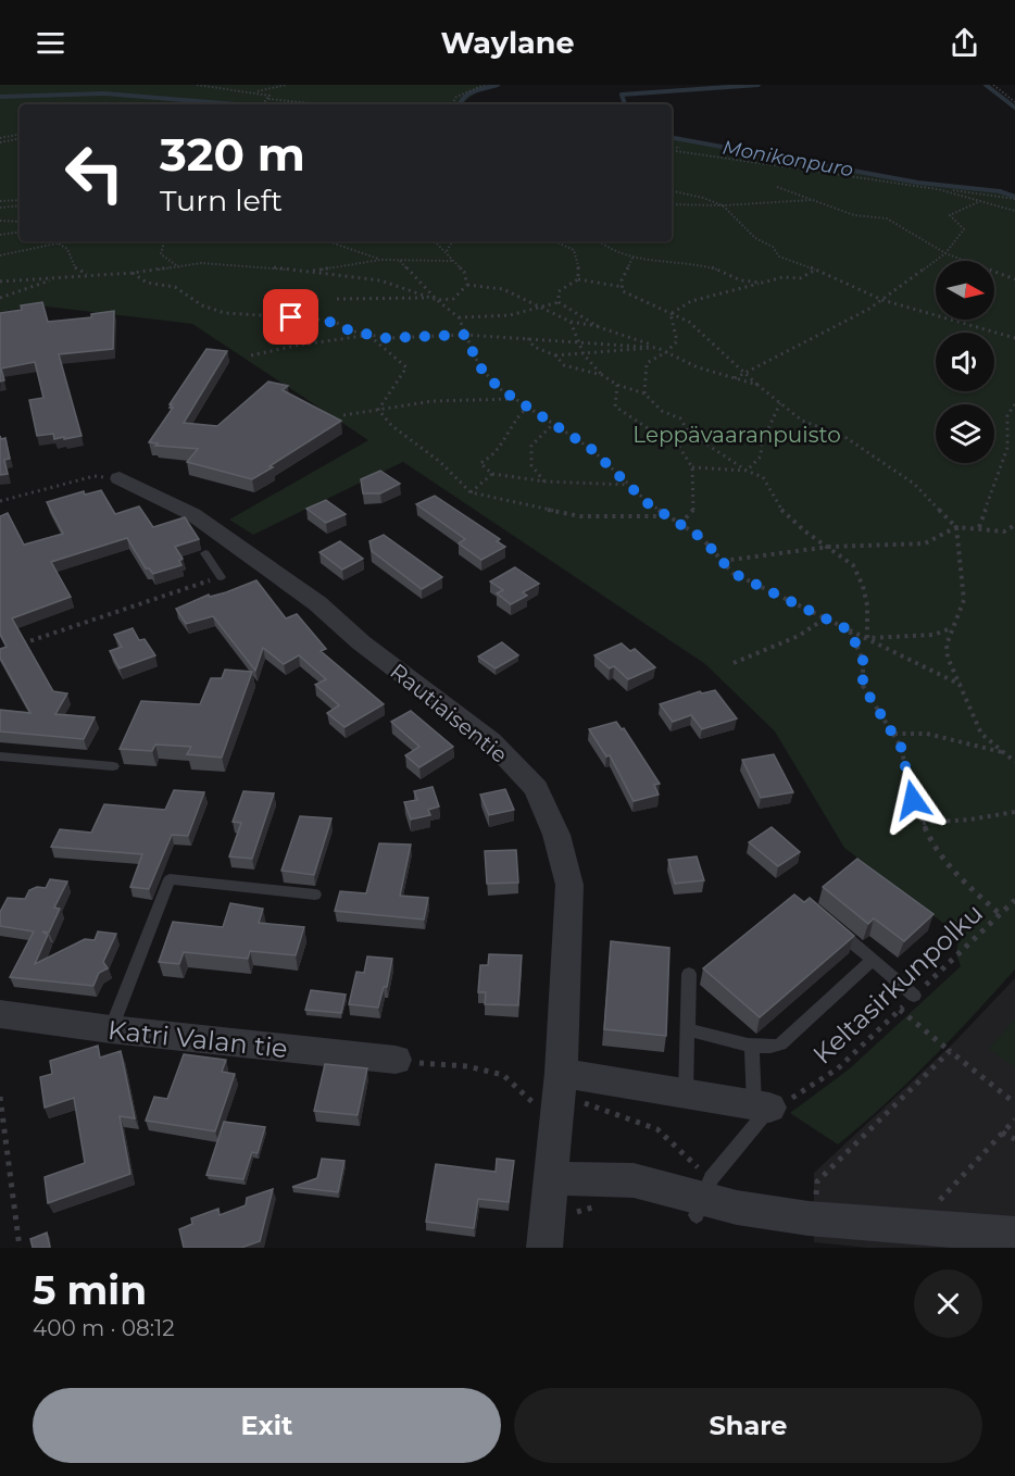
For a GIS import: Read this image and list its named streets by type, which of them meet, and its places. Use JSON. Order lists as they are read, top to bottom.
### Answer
{
  "streets": {
    "street": ["Rautiaisentie", "Katri Valan tie"],
    "path": ["Keltasirkunpolku"]
  },
  "water": ["Monikonpuro"],
  "parks": ["Leppävaaranpuisto"],
  "north": "right",
  "page": {
    "header": "Waylane",
    "turn": ["320 m", "Turn left"],
    "heading": ["5 min", "400 m · 08:12"],
    "buttons": ["Exit", "Share"]
  }
}
